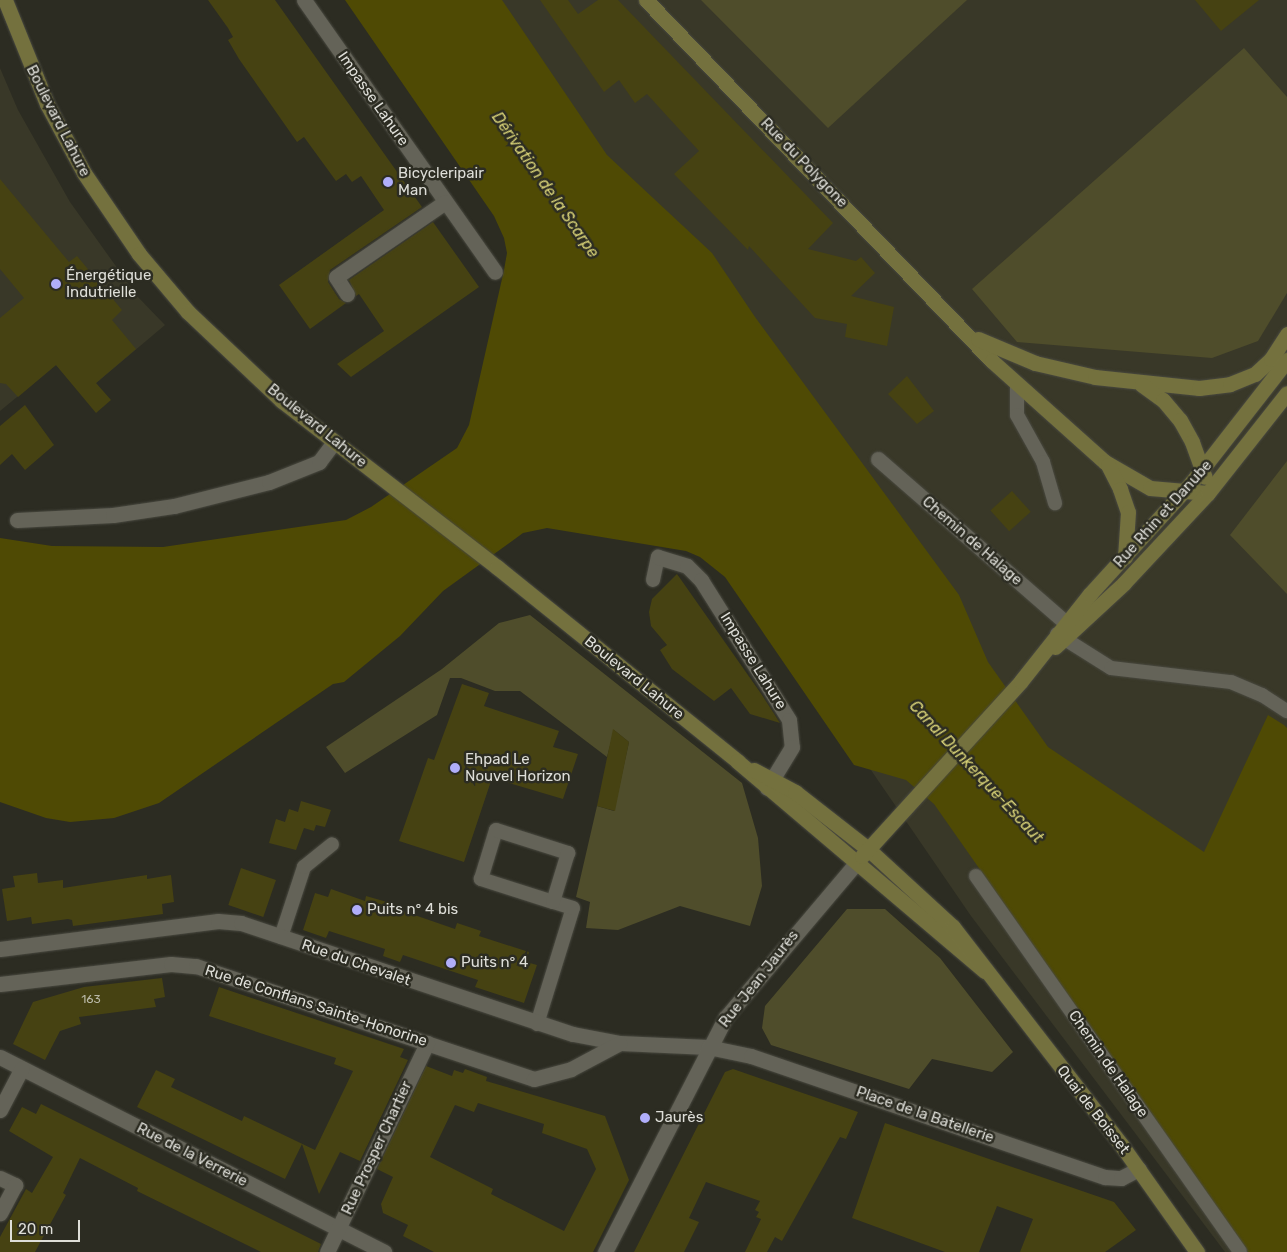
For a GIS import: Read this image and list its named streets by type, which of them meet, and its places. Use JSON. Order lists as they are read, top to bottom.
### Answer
{
  "streets": {
    "main road": [
      "Boulevard Lahure",
      "Rue du Polygone",
      "Rue Rhin et Danube",
      "Rue Jean Jaurès",
      "Quai de Boisset"
    ],
    "street": [
      "Impasse Lahure",
      "Chemin de Halage",
      "Rue du Chevalet",
      "Rue de Conflans Sainte-Honorine",
      "Place de la Batellerie",
      "Rue Prosper Chartier",
      "Rue de la Verrerie"
    ]
  },
  "crossings": [
    ["Impasse Lahure", "Boulevard Lahure"],
    ["Boulevard Lahure", "Rue Jean Jaurès"],
    ["Boulevard Lahure", "Quai de Boisset"],
    ["Rue du Polygone", "Rue Rhin et Danube"],
    ["Rue Rhin et Danube", "Chemin de Halage"],
    ["Rue Rhin et Danube", "Rue Jean Jaurès"],
    ["Rue du Chevalet", "Rue Jean Jaurès"],
    ["Rue du Chevalet", "Rue de Conflans Sainte-Honorine"],
    ["Rue du Chevalet", "Place de la Batellerie"],
    ["Rue Jean Jaurès", "Quai de Boisset"],
    ["Rue Jean Jaurès", "Place de la Batellerie"],
    ["Rue de Conflans Sainte-Honorine", "Rue Prosper Chartier"],
    ["Quai de Boisset", "Place de la Batellerie"],
    ["Rue Prosper Chartier", "Rue de la Verrerie"]
  ],
  "water": ["Dérivation de la Scarpe", "Canal Dunkerque-Escaut"],
  "places": [
    "Bicycleripair Man",
    "Énergétique Indutrielle",
    "Ehpad Le Nouvel Horizon",
    "Puits n° 4 bis",
    "Puits n° 4",
    "Jaurès"
  ],
  "house_numbers": ["163"],
  "scale_bar": "20 m"
}
